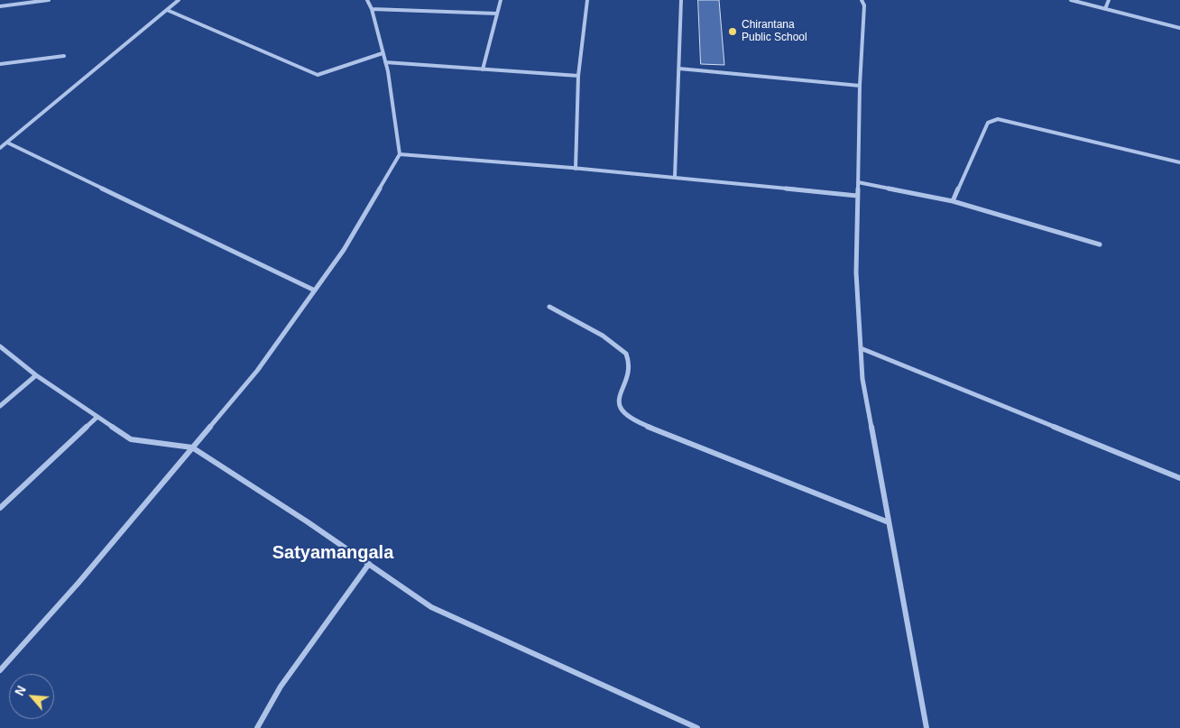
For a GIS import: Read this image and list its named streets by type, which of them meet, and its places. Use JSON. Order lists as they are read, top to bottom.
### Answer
{
  "districts": ["Satyamangala"],
  "places": ["Chirantana Public School"],
  "north": "top left"
}
